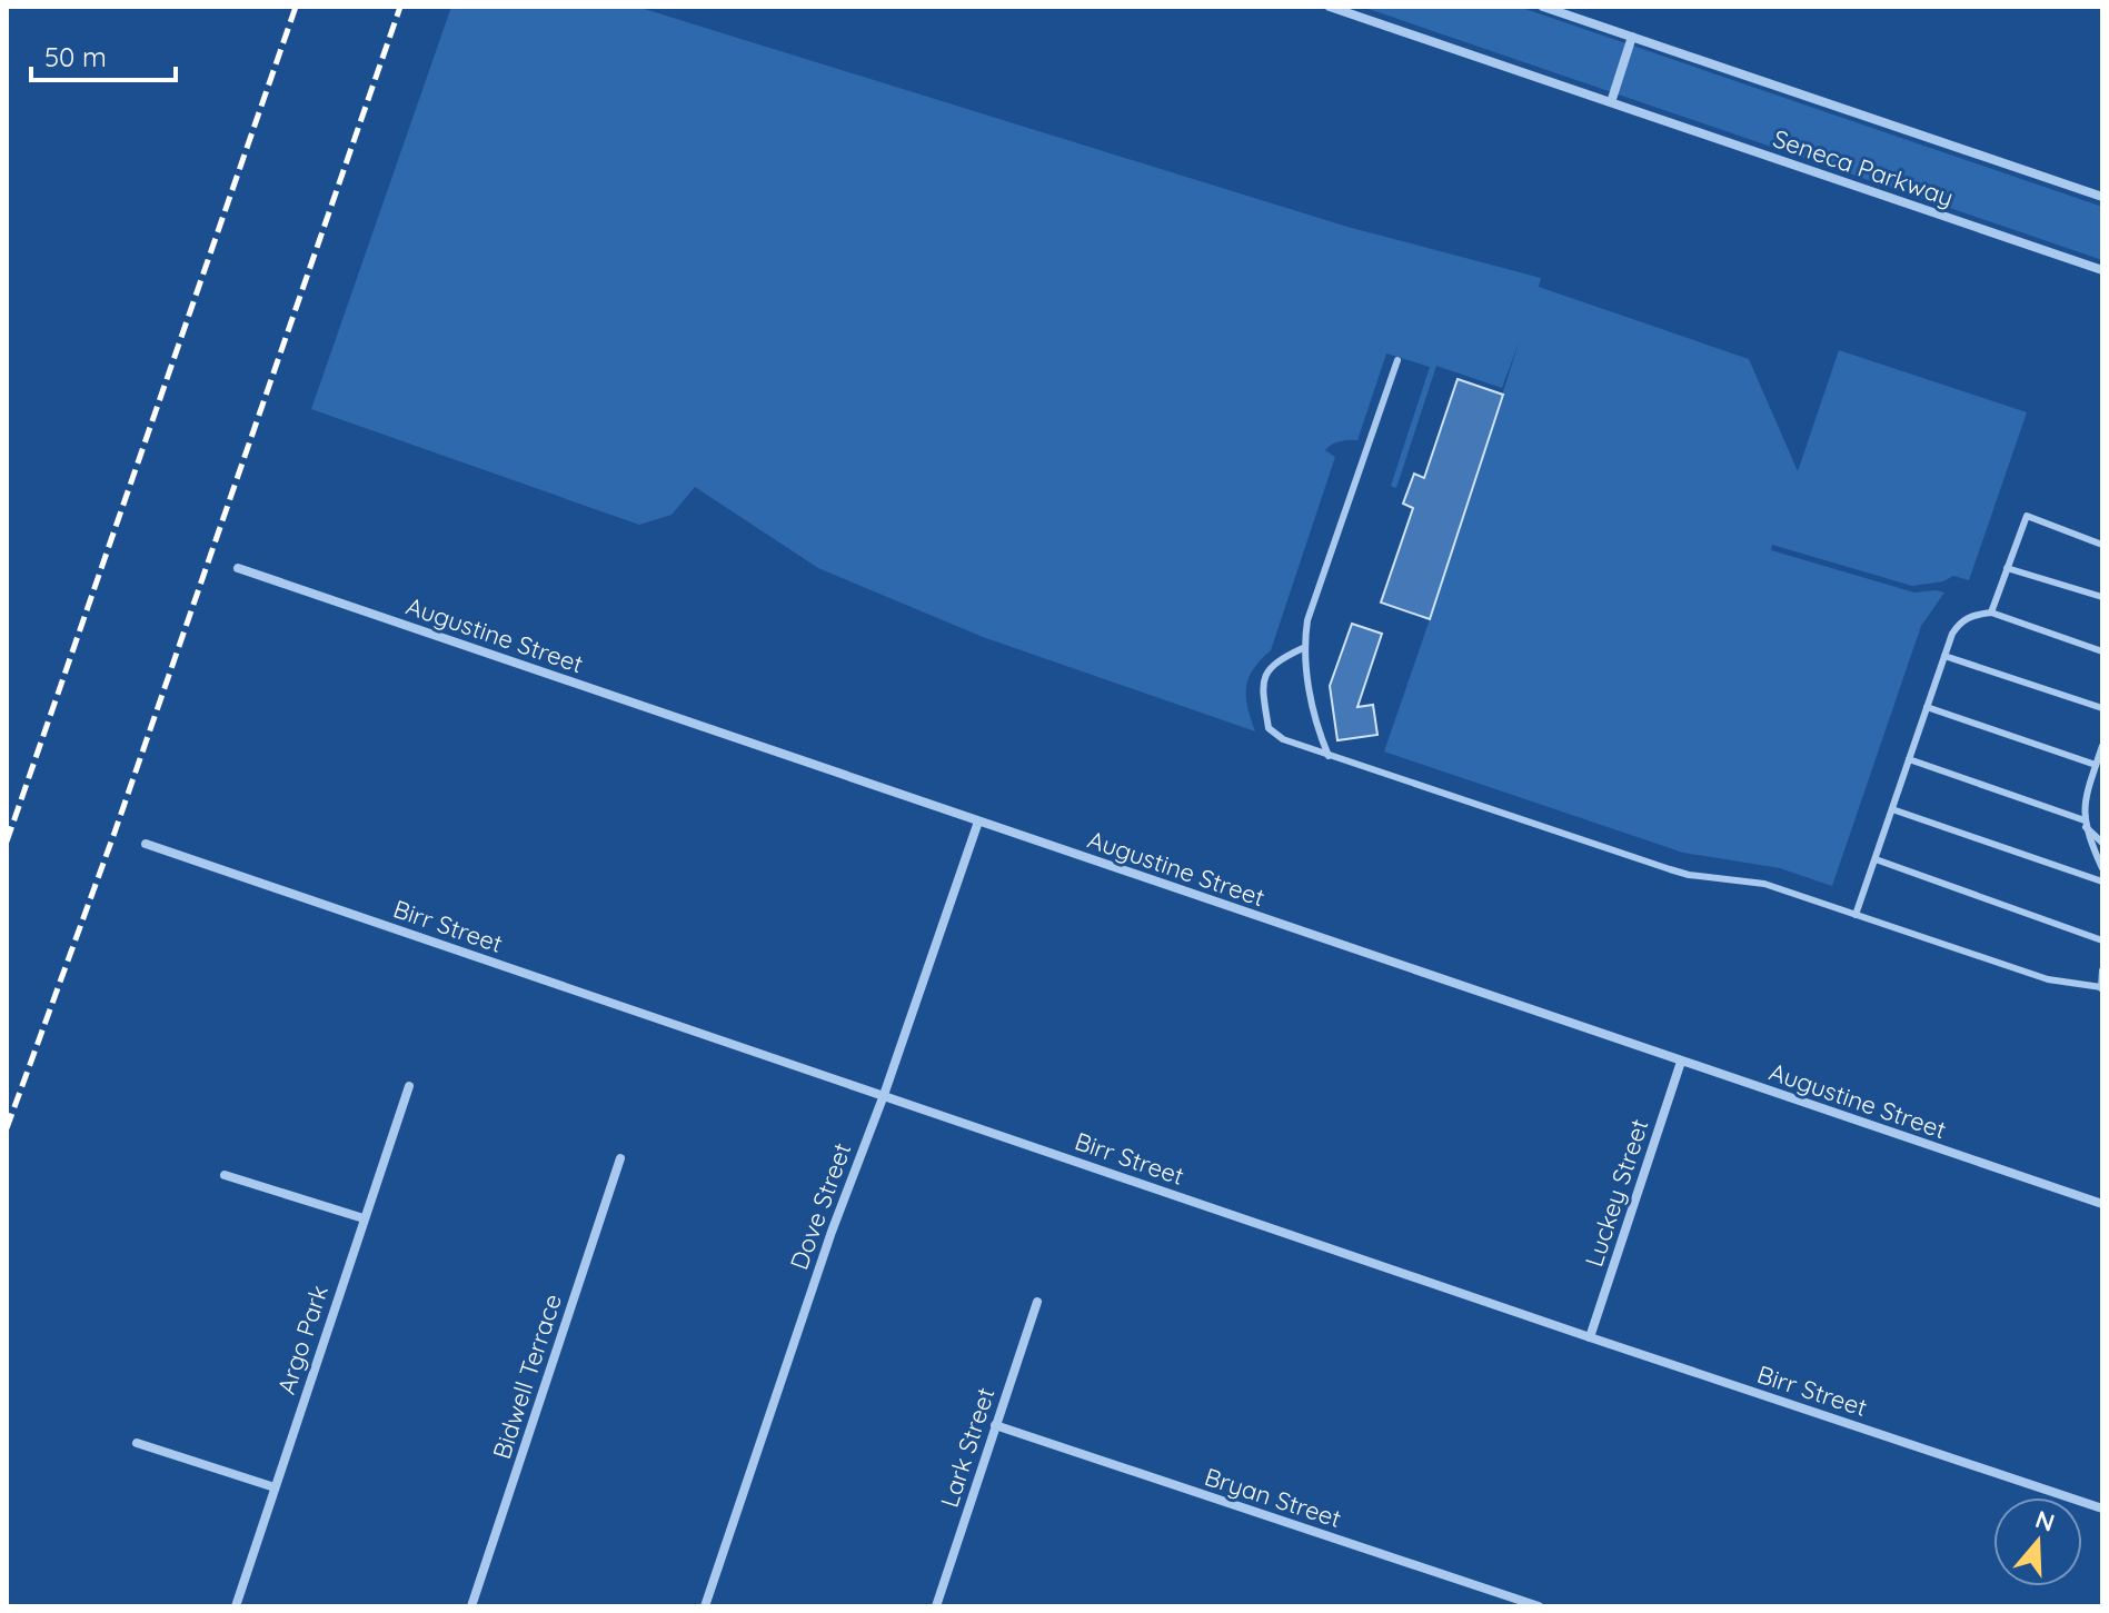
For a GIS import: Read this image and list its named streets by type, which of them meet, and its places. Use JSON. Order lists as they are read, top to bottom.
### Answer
{
  "streets": {
    "street": [
      "Seneca Parkway",
      "Augustine Street",
      "Birr Street",
      "Luckey Street",
      "Dove Street",
      "Argo Park",
      "Bidwell Terrace",
      "Lark Street",
      "Bryan Street"
    ]
  },
  "crossings": [
    ["Augustine Street", "Luckey Street"],
    ["Augustine Street", "Dove Street"],
    ["Birr Street", "Luckey Street"],
    ["Birr Street", "Dove Street"],
    ["Lark Street", "Bryan Street"]
  ],
  "scale_bar": "50 m",
  "north": "top"
}
